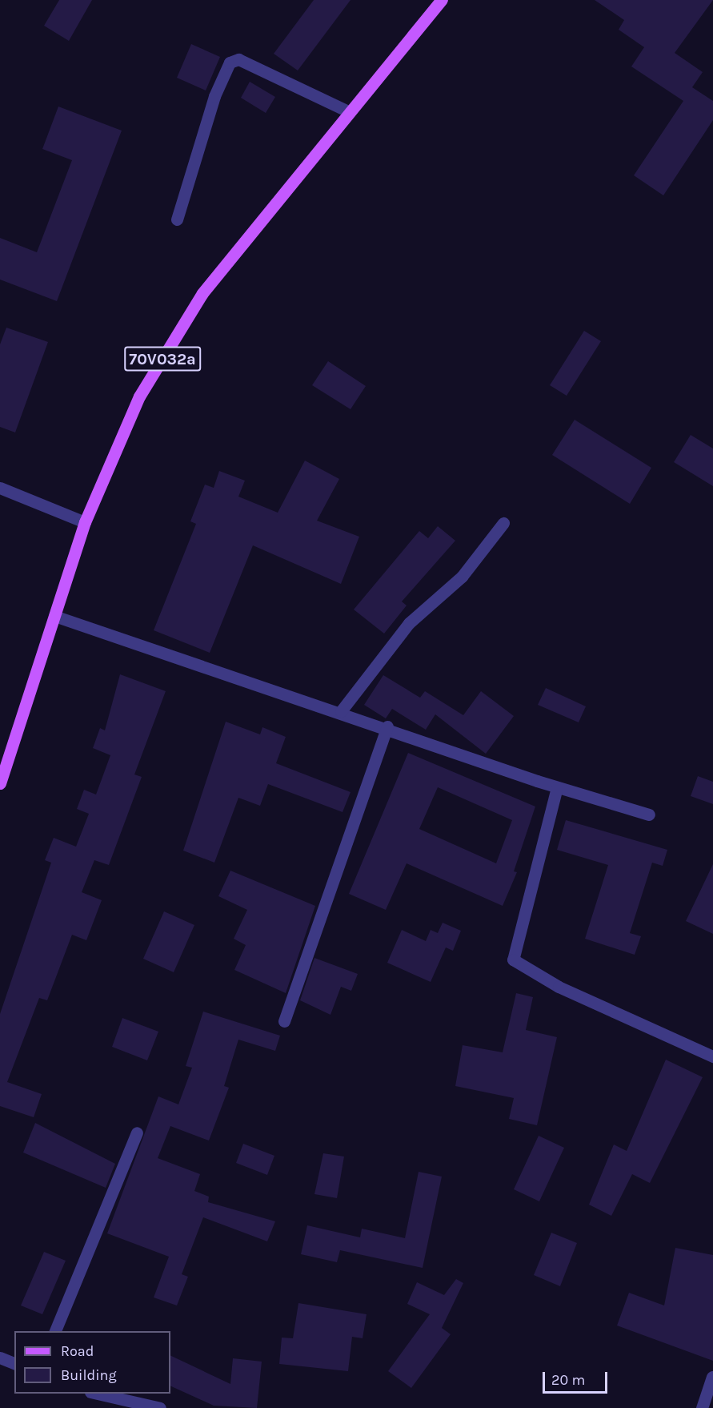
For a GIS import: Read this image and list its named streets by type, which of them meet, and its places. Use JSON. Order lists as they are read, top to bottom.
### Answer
{
  "streets": {
    "main road": ["70V032a"]
  },
  "legend": ["Road", "Building"],
  "scale_bar": "20 m"
}
